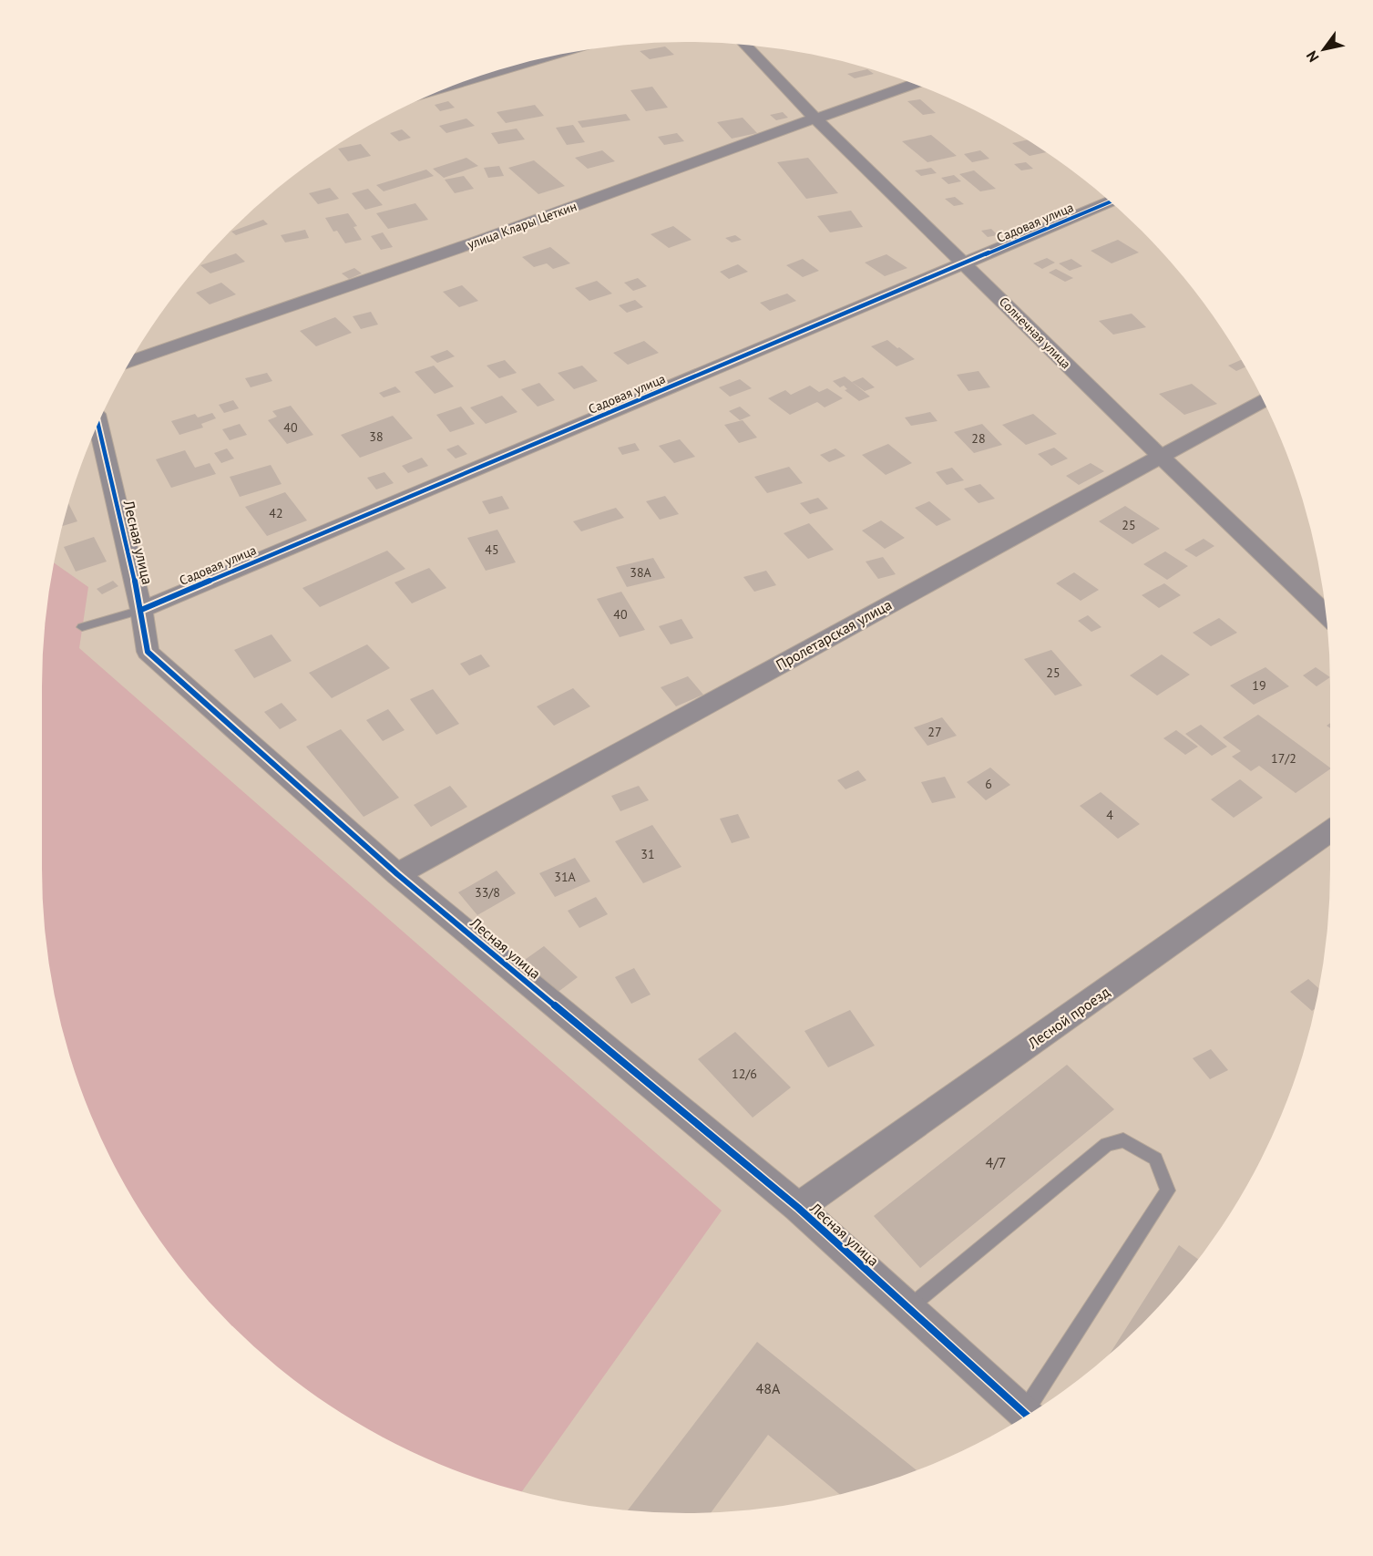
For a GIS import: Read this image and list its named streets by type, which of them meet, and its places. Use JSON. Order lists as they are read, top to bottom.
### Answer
{
  "streets": {
    "street": [
      "Садовая улица",
      "улица Клары Цеткин",
      "Солнечная улица",
      "Лесная улица",
      "Пролетарская улица",
      "Лесной проезд"
    ]
  },
  "crossings": [
    ["Садовая улица", "Солнечная улица"],
    ["Садовая улица", "Лесная улица"],
    ["улица Клары Цеткин", "Солнечная улица"],
    ["Солнечная улица", "Пролетарская улица"],
    ["Лесная улица", "Пролетарская улица"],
    ["Лесная улица", "Лесной проезд"]
  ],
  "house_numbers": [
    "40",
    "38",
    "28",
    "42",
    "25",
    "45",
    "38А",
    "40",
    "25",
    "19",
    "27",
    "17/2",
    "6",
    "4",
    "31",
    "31А",
    "33/8",
    "12/6",
    "4/7",
    "48А"
  ],
  "north": "bottom left"
}
